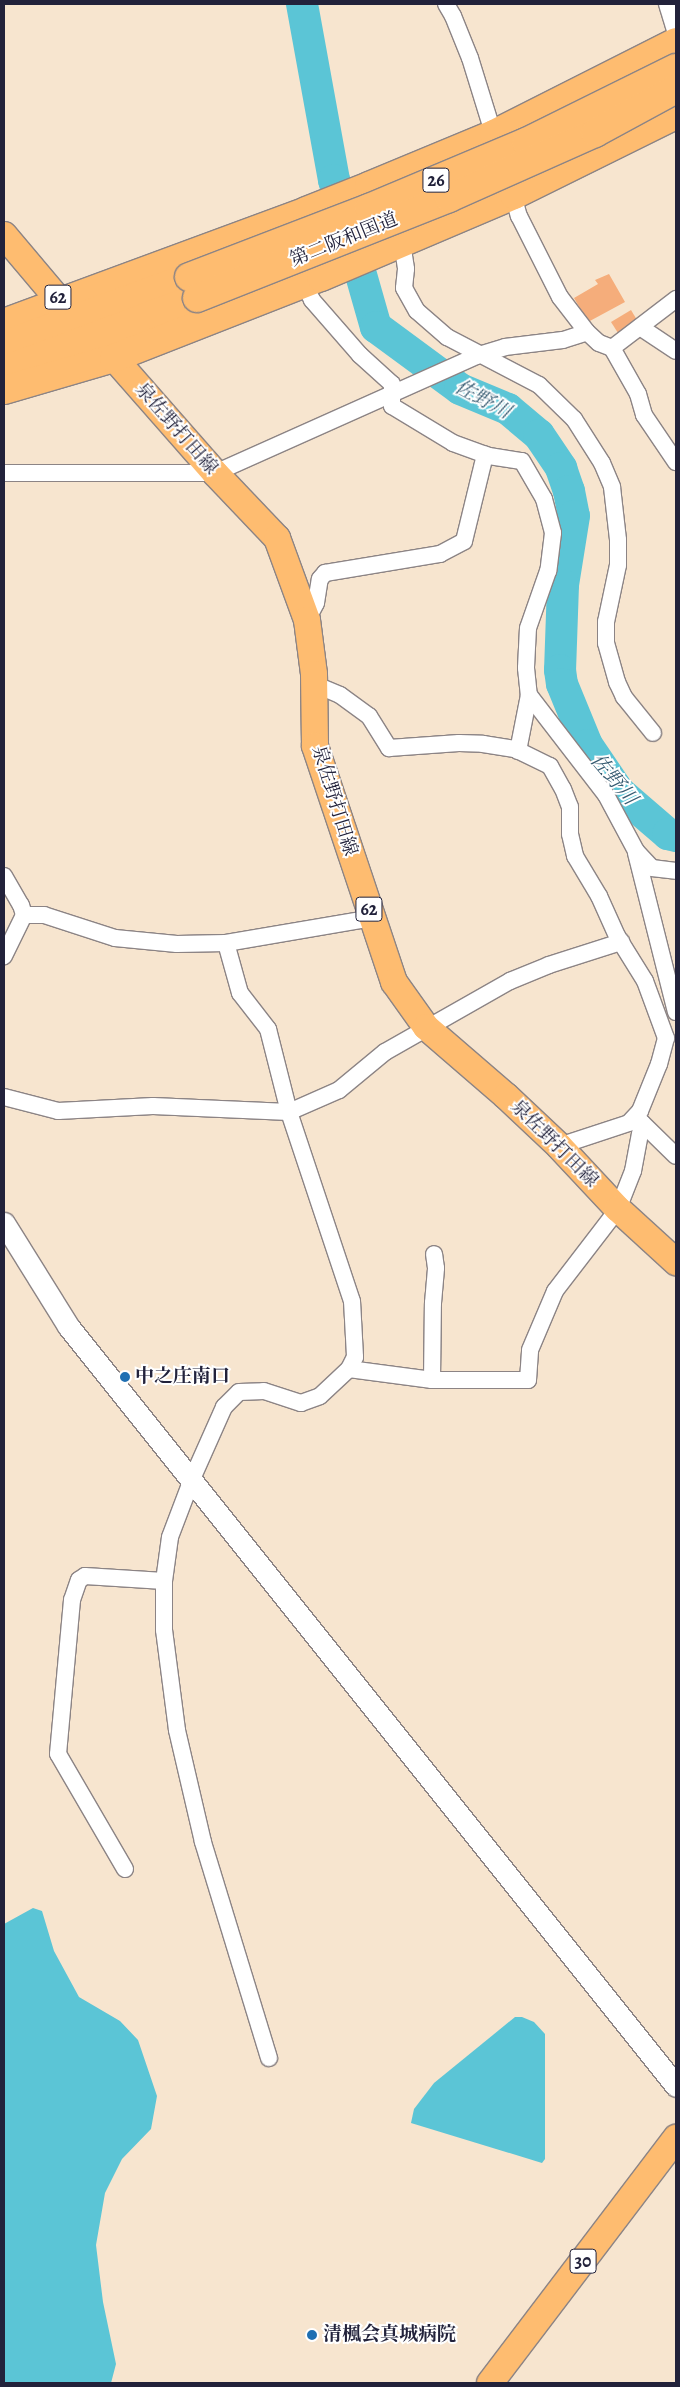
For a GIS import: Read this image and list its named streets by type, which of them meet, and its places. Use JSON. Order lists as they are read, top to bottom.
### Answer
{
  "streets": {
    "highway": ["26", "第二阪和国道"],
    "main road": ["62", "泉佐野打田線", "30"]
  },
  "crossings": [
    ["26", "第二阪和国道"],
    ["26", "泉佐野打田線"],
    ["第二阪和国道", "泉佐野打田線"]
  ],
  "water": ["佐野川"],
  "places": ["中之庄南口", "清楓会真城病院"]
}
